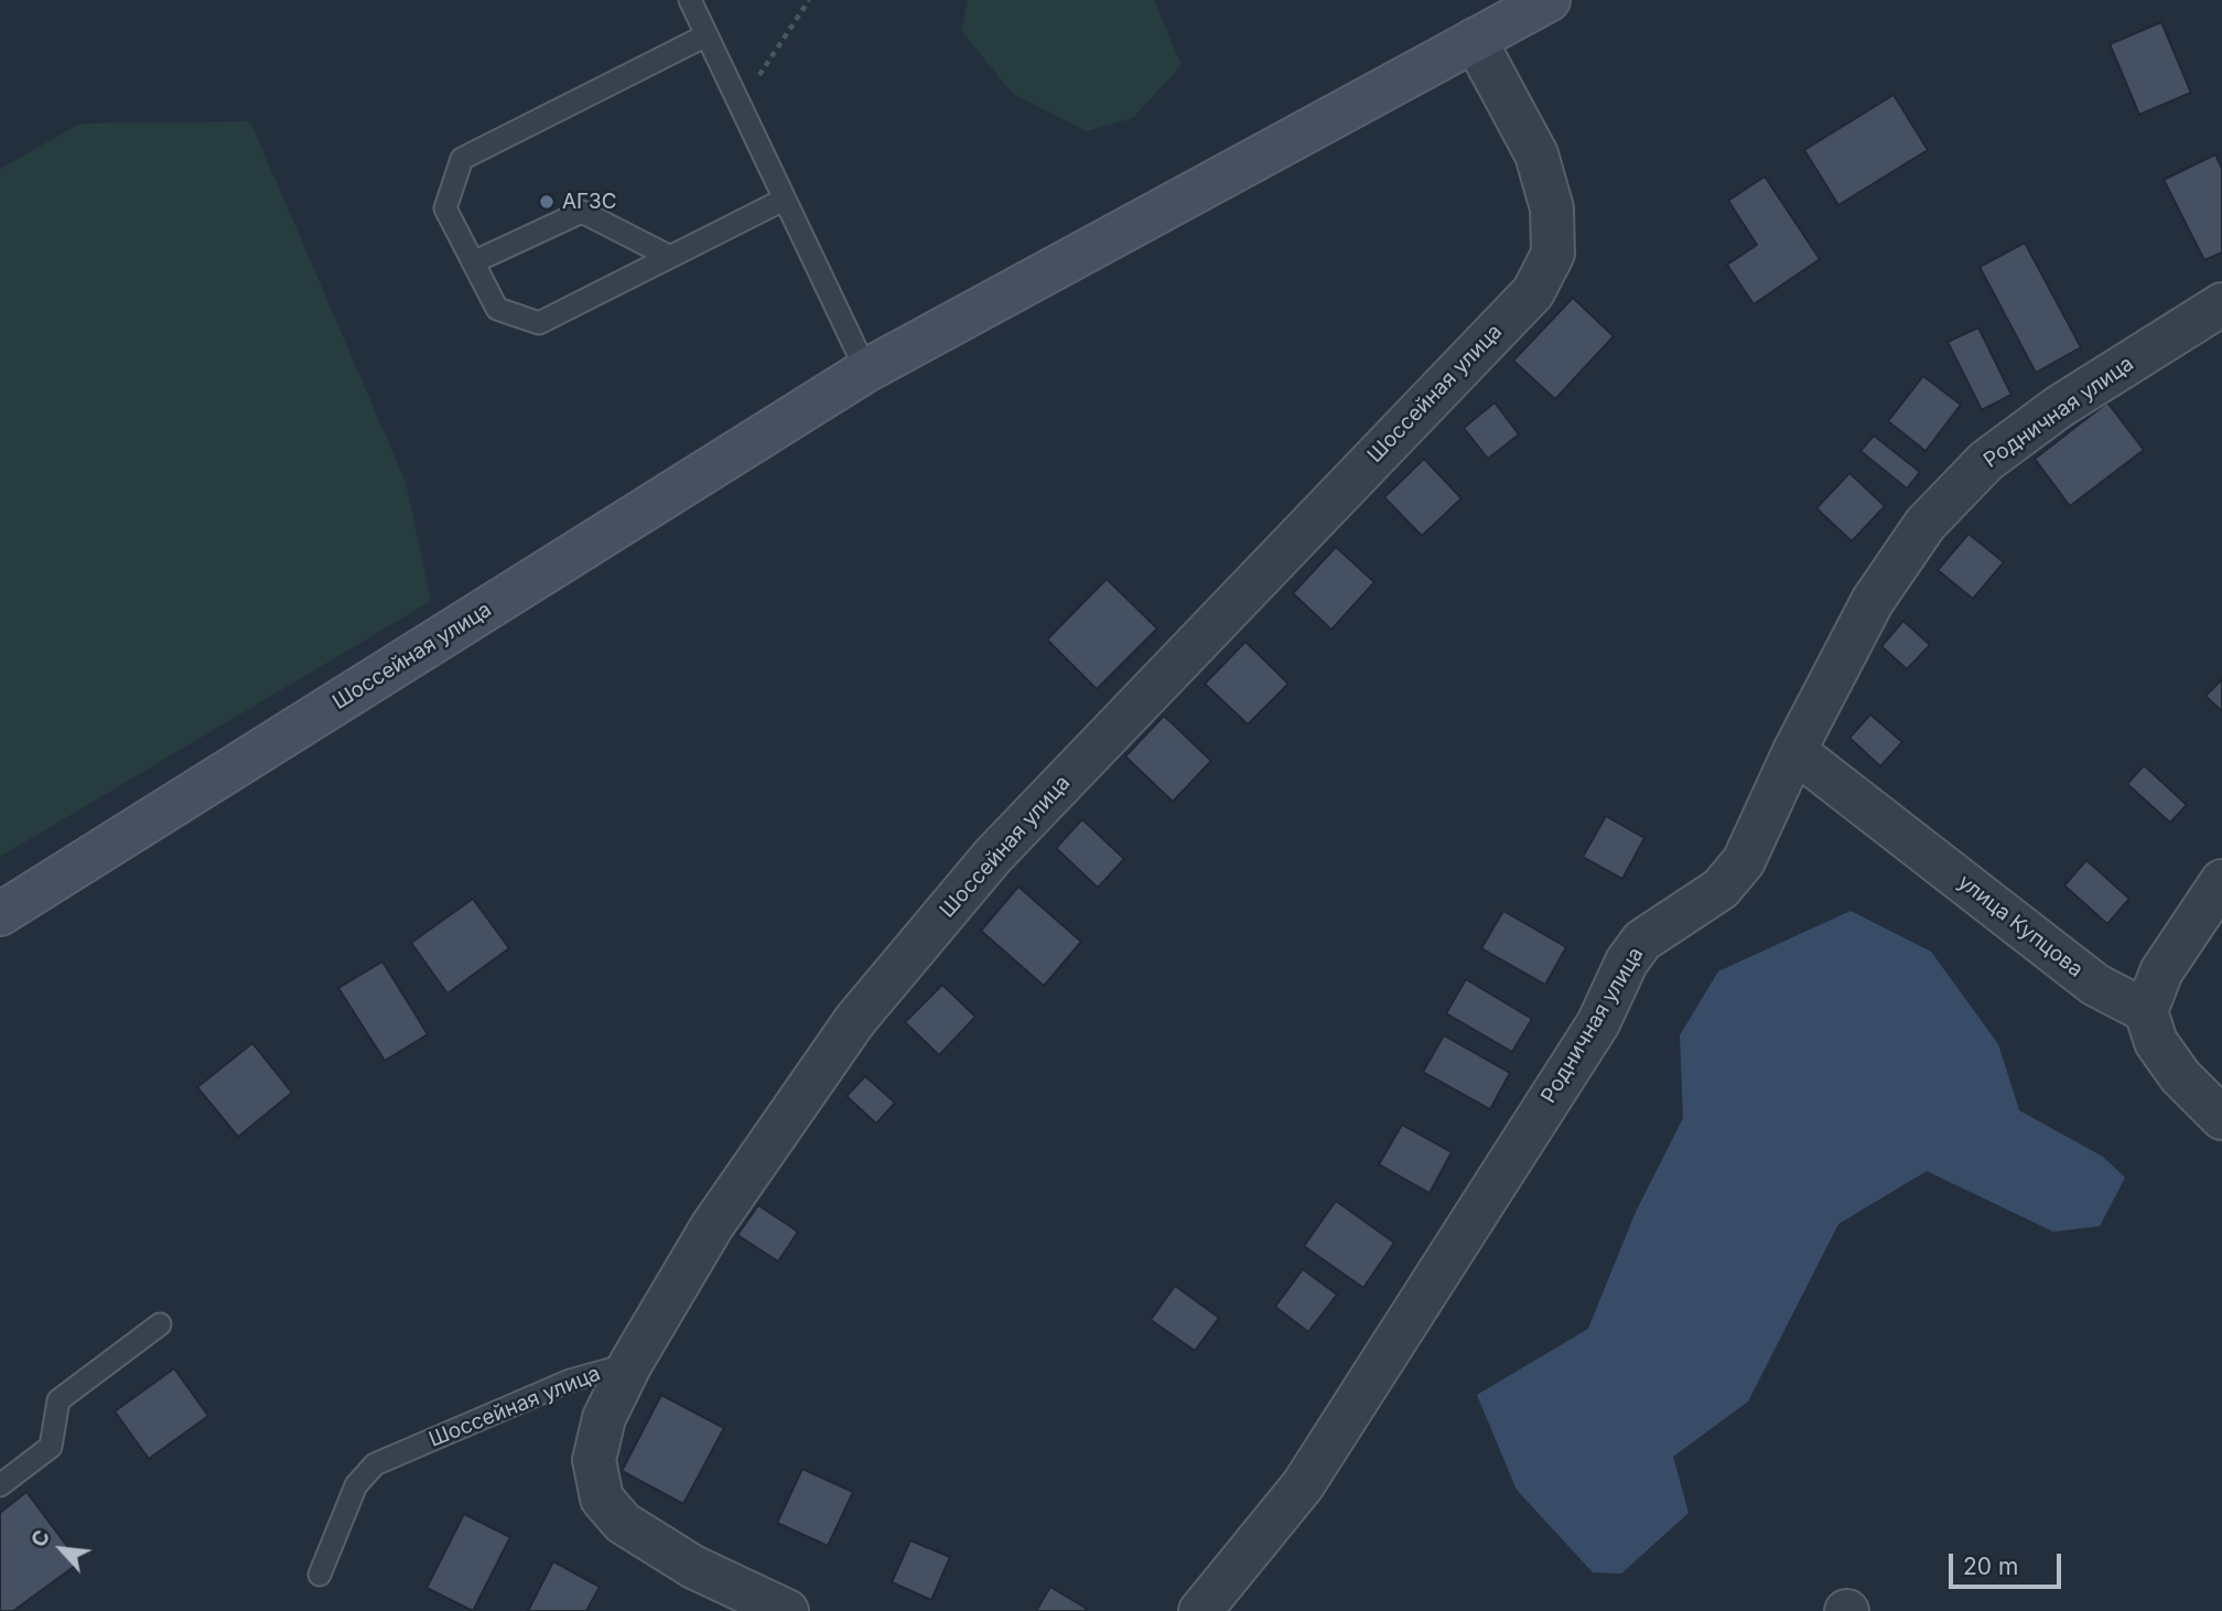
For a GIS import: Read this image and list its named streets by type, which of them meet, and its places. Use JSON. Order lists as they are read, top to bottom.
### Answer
{
  "streets": {
    "street": ["Шоссейная улица", "Родничная улица", "улица Купцова"]
  },
  "crossings": [
    ["Родничная улица", "улица Купцова"]
  ],
  "places": ["АГЗС"],
  "scale_bar": "20 m",
  "north": "top left"
}
